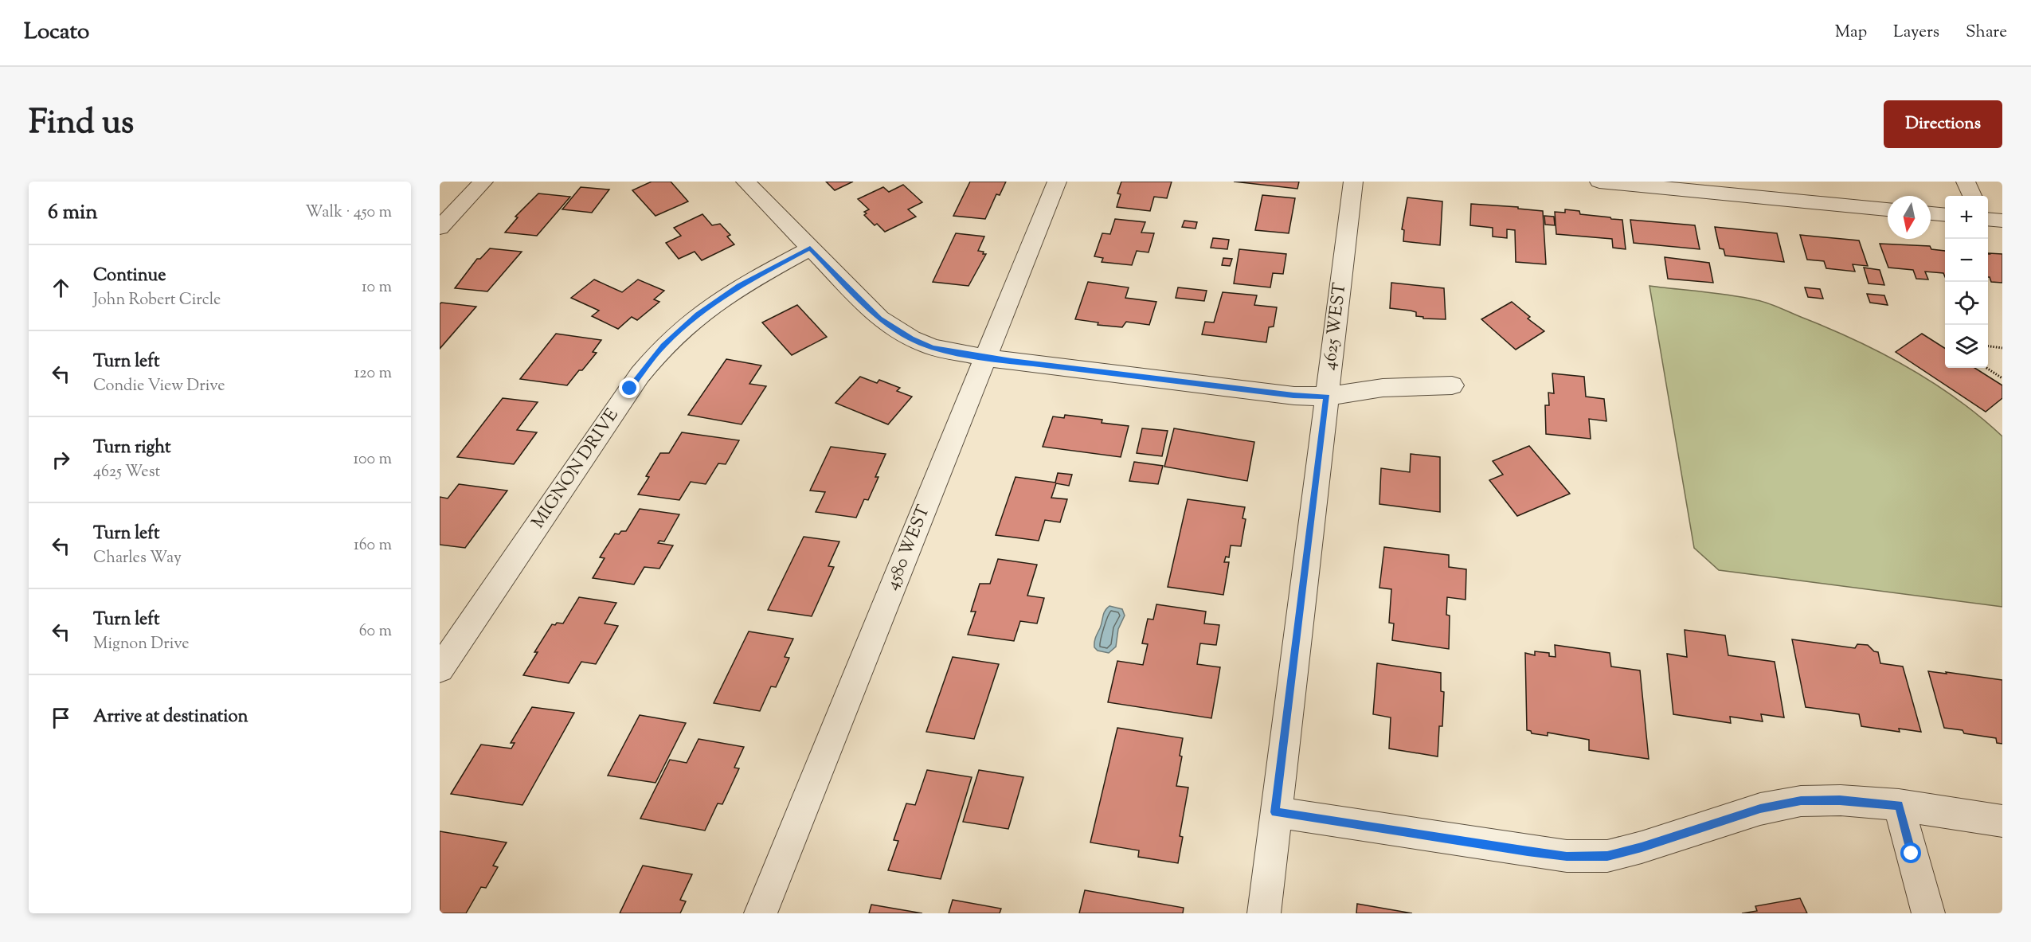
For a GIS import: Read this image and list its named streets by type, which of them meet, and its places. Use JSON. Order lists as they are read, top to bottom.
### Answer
{
  "streets": {
    "street": ["4625 WEST", "MIGNON DRIVE", "4580 WEST"]
  },
  "north": "bottom",
  "page": {
    "header": "Locato",
    "nav": ["Map", "Layers", "Share"],
    "title": "Find us",
    "buttons": "Directions",
    "heading": ["6 min", "Walk · 450 m"],
    "map_buttons": ["+", "−"],
    "list": [
      ["Continue", "John Robert Circle", "10 m"],
      ["Turn left", "Condie View Drive", "120 m"],
      ["Turn right", "4625 West", "100 m"],
      ["Turn left", "Charles Way", "160 m"],
      ["Turn left", "Mignon Drive", "60 m"],
      "Arrive at destination"
    ]
  }
}
